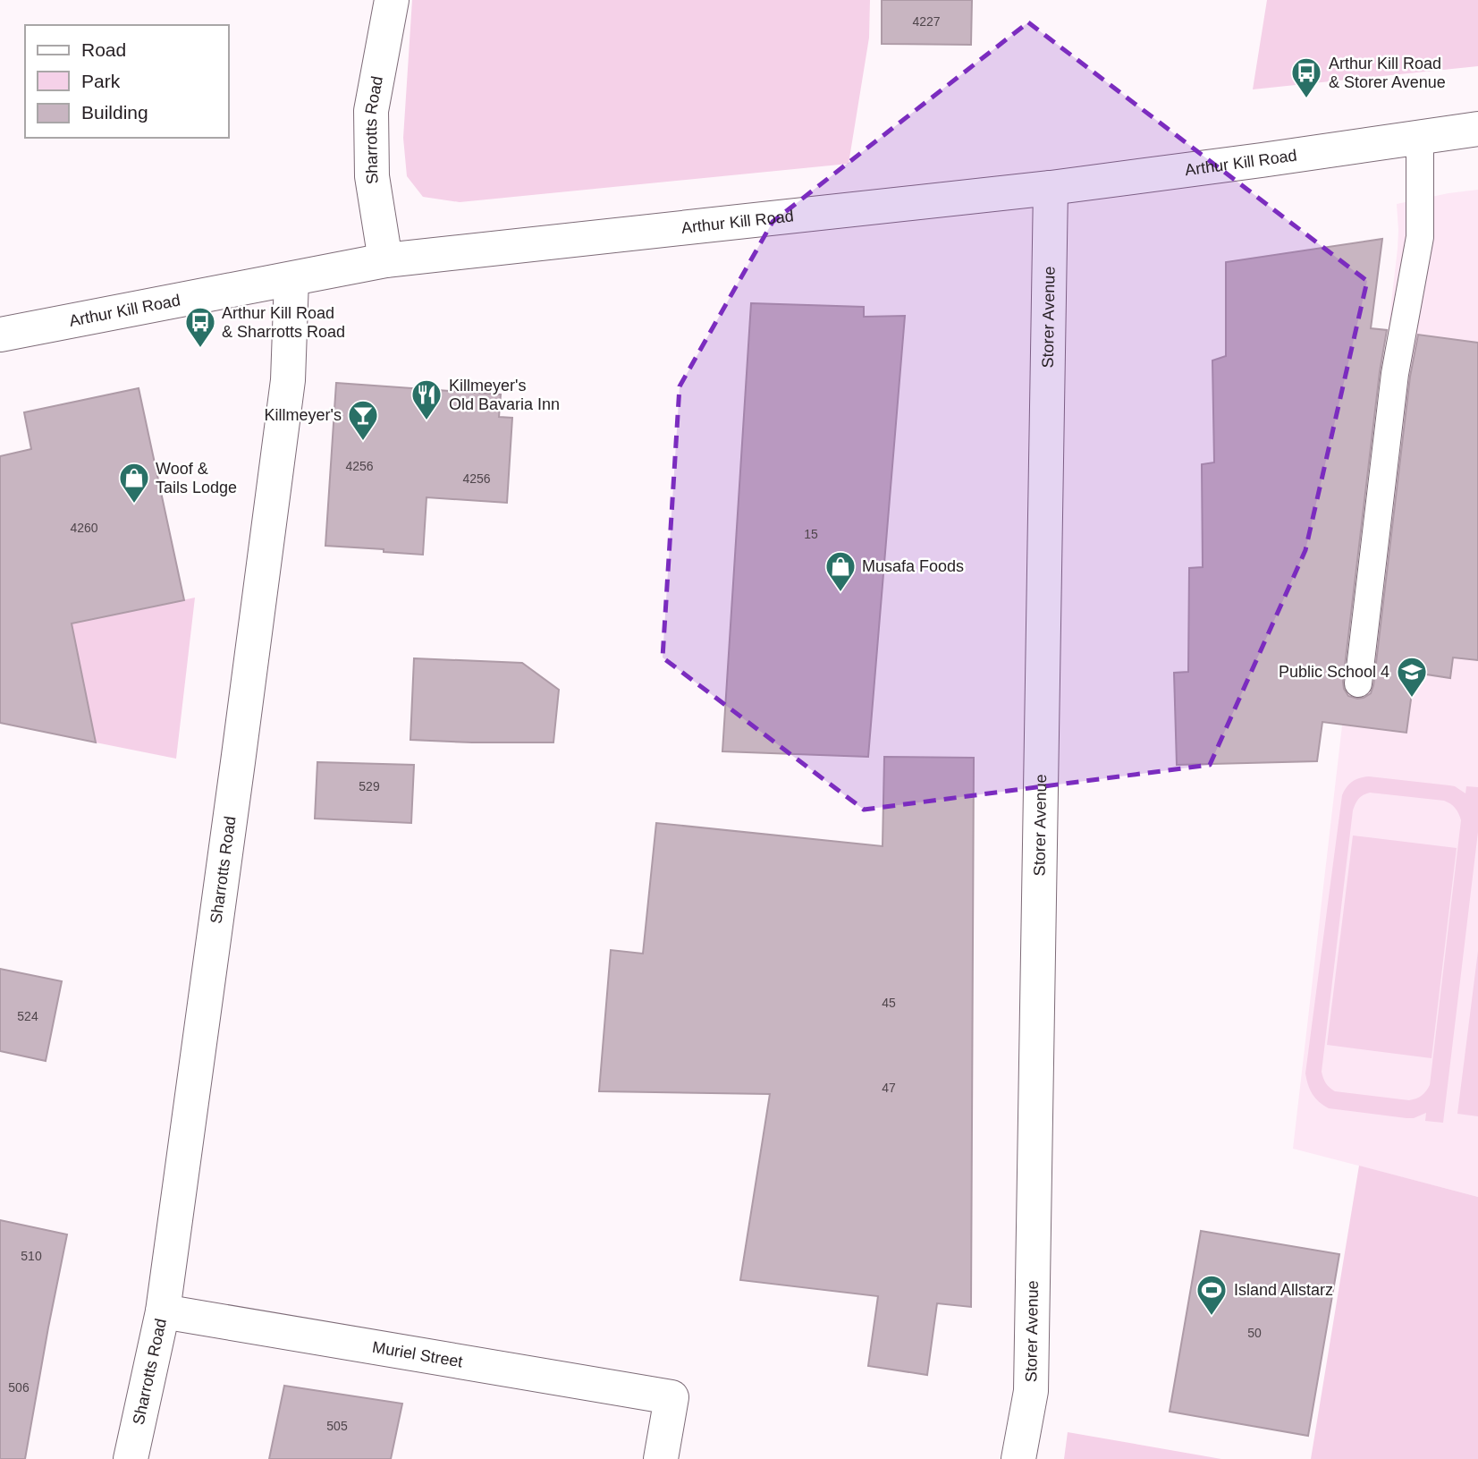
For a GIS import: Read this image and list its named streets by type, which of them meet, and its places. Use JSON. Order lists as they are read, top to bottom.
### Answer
{
  "streets": {
    "street": [
      "Sharrotts Road",
      "Arthur Kill Road",
      "Storer Avenue",
      "Muriel Street"
    ]
  },
  "crossings": [
    ["Sharrotts Road", "Arthur Kill Road"],
    ["Sharrotts Road", "Muriel Street"],
    ["Arthur Kill Road", "Storer Avenue"]
  ],
  "places": {
    "bus stop": ["Arthur Kill Road & Storer Avenue", "Arthur Kill Road & Sharrotts Road"],
    "restaurant": ["Killmeyer's Old Bavaria Inn"],
    "bar": ["Killmeyer's"],
    "shop": ["Woof & Tails Lodge", "Musafa Foods"],
    "school or university": ["Public School 4"],
    "sports": ["Island Allstarz"]
  },
  "house_numbers": [
    "4227",
    "4256",
    "4256",
    "4260",
    "15",
    "529",
    "45",
    "524",
    "47",
    "510",
    "50",
    "506",
    "505"
  ],
  "legend": ["Road", "Park", "Building"]
}
